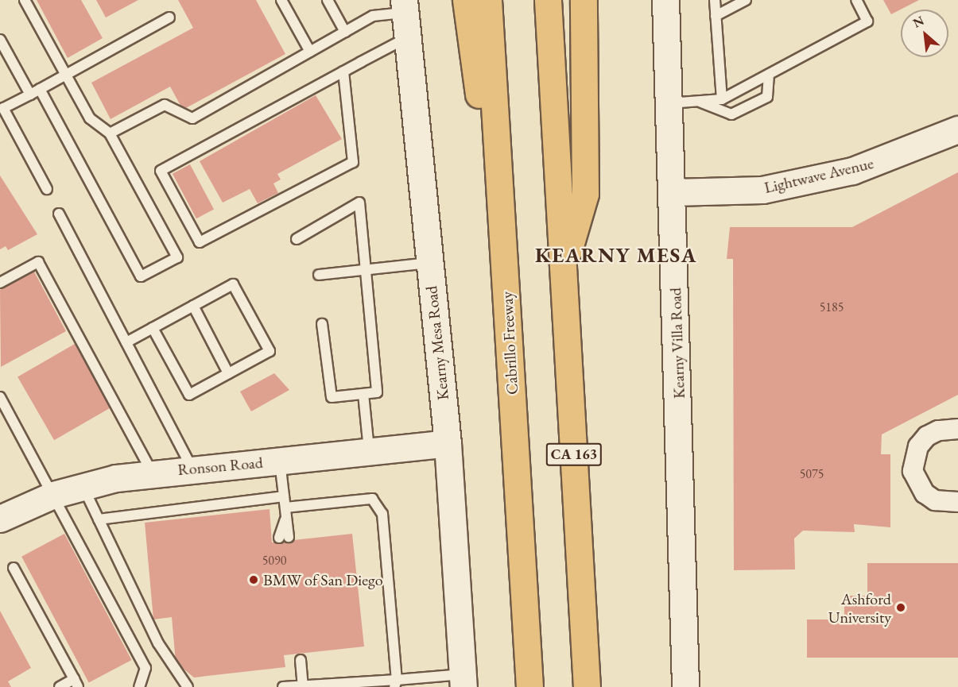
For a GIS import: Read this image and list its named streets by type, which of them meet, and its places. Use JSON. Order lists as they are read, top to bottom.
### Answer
{
  "streets": {
    "highway": ["Cabrillo Freeway", "CA 163"],
    "street": [
      "Lightwave Avenue",
      "Kearny Mesa Road",
      "Kearny Villa Road",
      "Ronson Road"
    ]
  },
  "crossings": [
    ["Lightwave Avenue", "Kearny Villa Road"],
    ["Kearny Mesa Road", "Ronson Road"]
  ],
  "districts": ["KEARNY MESA"],
  "places": ["BMW of San Diego", "Ashford University"],
  "house_numbers": ["5185", "5075", "5090"],
  "north": "top left"
}
